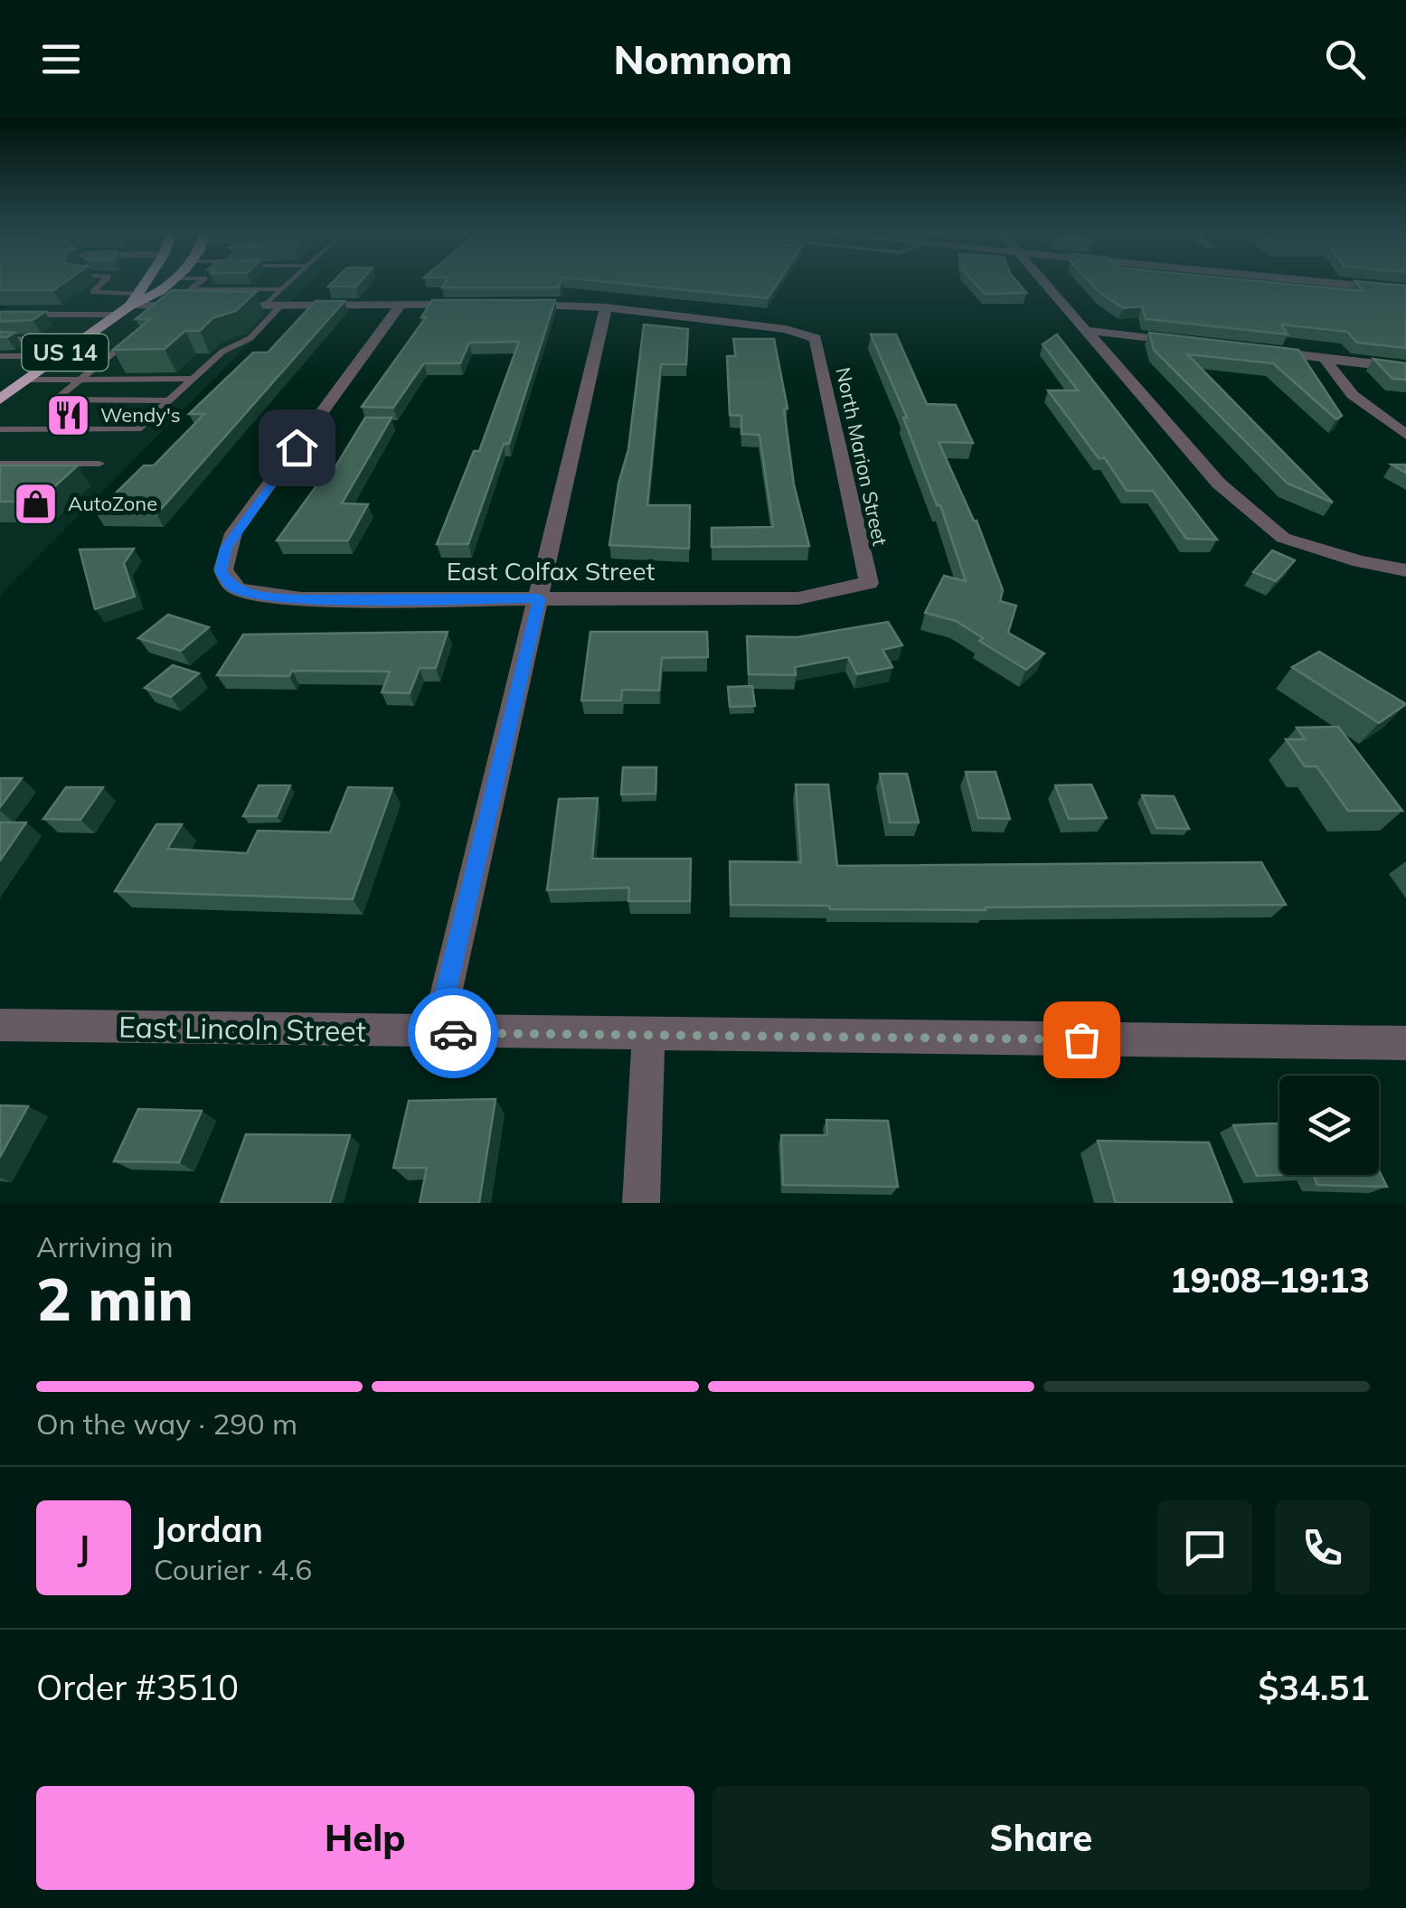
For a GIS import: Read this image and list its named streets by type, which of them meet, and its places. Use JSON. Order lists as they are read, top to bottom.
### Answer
{
  "streets": {
    "main road": ["US 14"],
    "street": ["North Marion Street", "East Colfax Street", "East Lincoln Street"]
  },
  "crossings": [
    ["North Marion Street", "East Colfax Street"]
  ],
  "places": {
    "restaurant": ["Wendy's"],
    "shop": ["AutoZone"]
  },
  "page": {
    "header": "Nomnom",
    "heading": ["2 min", "Arriving in", "19:08–19:13"],
    "panel": [
      "Jordan",
      "Courier · 4.6",
      "Order #3510",
      "$34.51"
    ],
    "bar": "On the way · 290 m",
    "round": "J",
    "buttons": ["Help", "Share"]
  }
}
